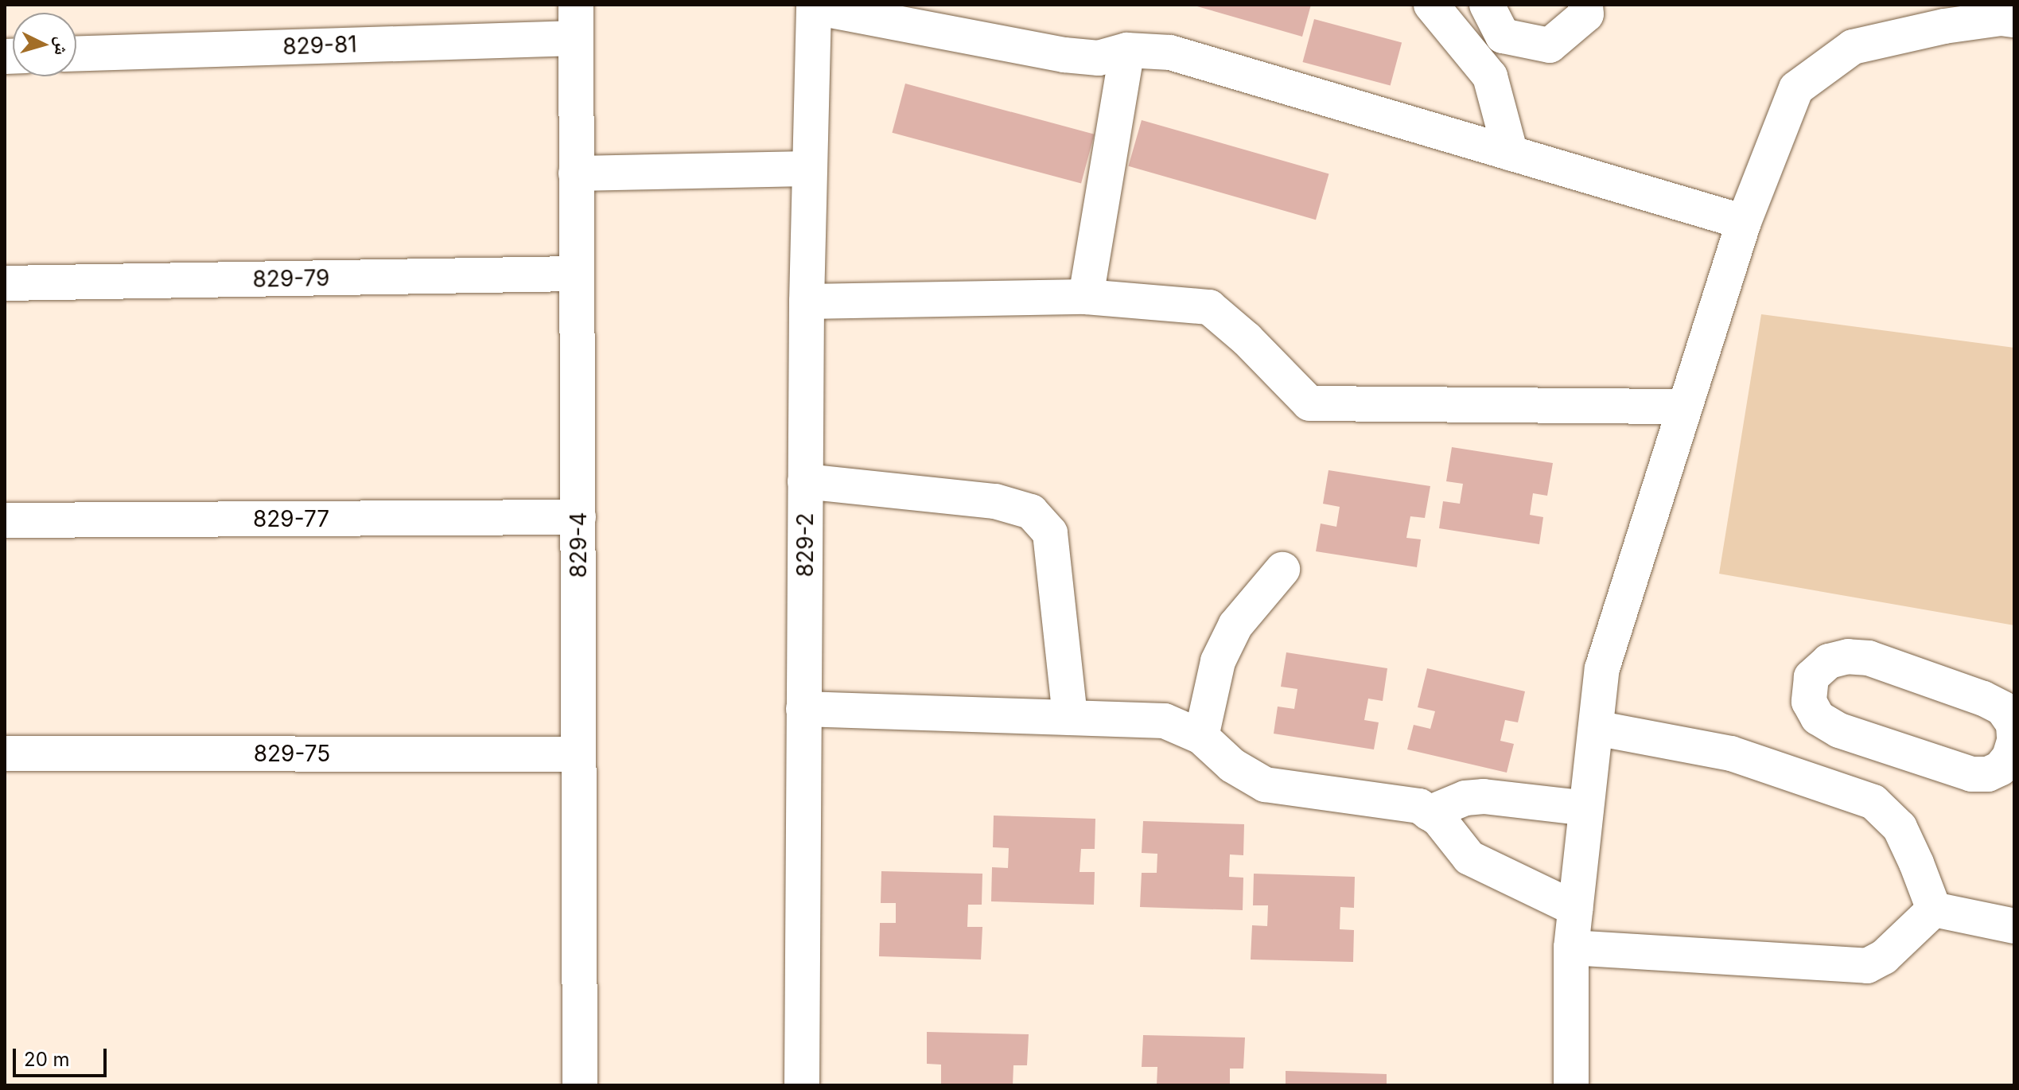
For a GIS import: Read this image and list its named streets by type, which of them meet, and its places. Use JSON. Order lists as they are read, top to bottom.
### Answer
{
  "streets": {
    "street": [
      "829-81",
      "829-79",
      "829-77",
      "829-4",
      "829-2",
      "829-75"
    ]
  },
  "crossings": [
    ["829-81", "829-4"],
    ["829-79", "829-4"],
    ["829-77", "829-4"],
    ["829-4", "829-75"]
  ],
  "scale_bar": "20 m",
  "north": "right"
}
